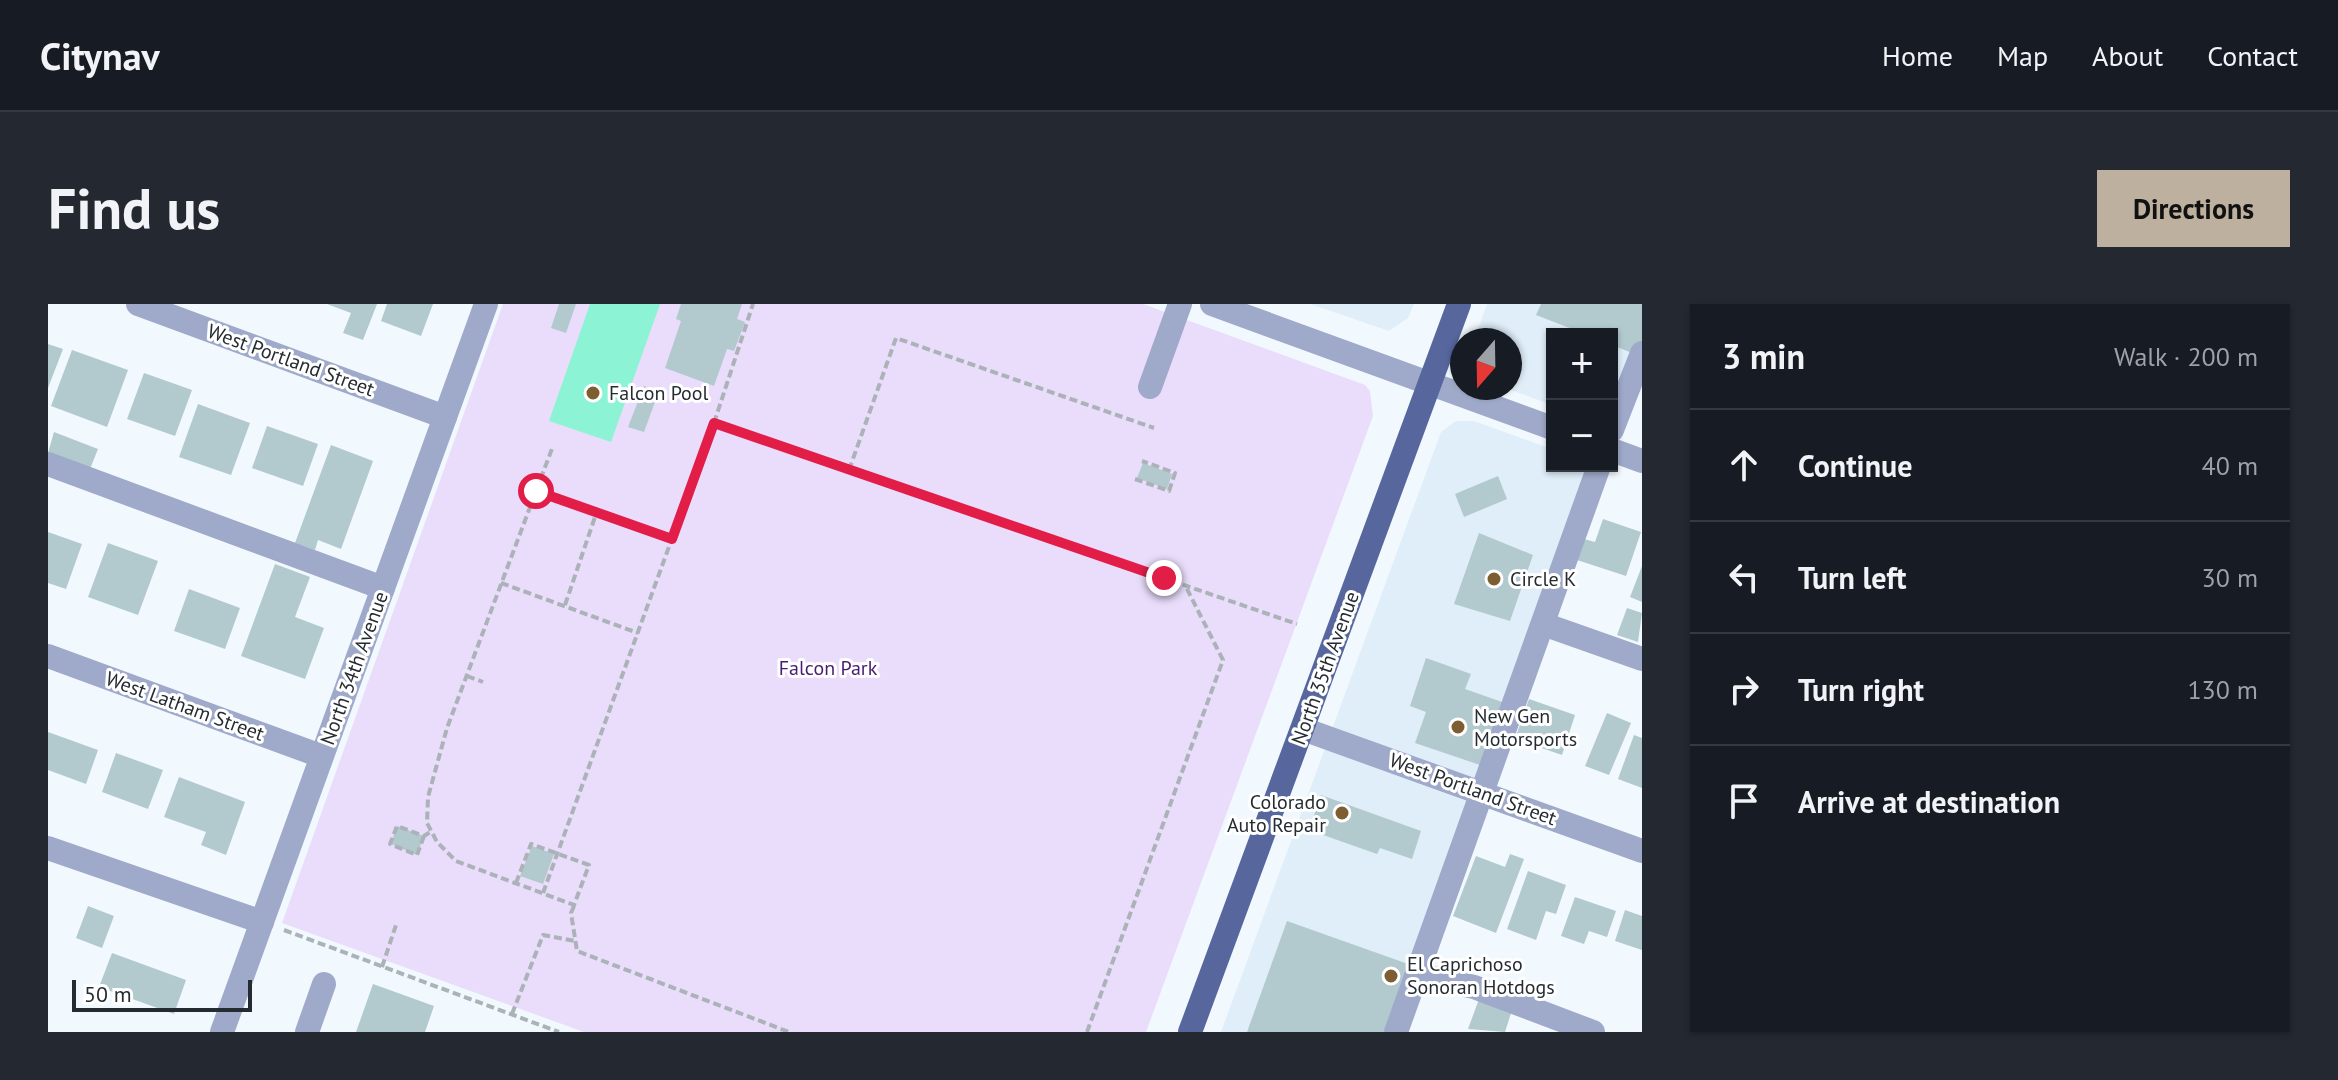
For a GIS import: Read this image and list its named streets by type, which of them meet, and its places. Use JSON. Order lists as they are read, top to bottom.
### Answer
{
  "streets": {
    "main road": ["North 35th Avenue"],
    "street": ["West Portland Street", "North 34th Avenue", "West Latham Street"]
  },
  "crossings": [
    ["West Portland Street", "North 34th Avenue"],
    ["West Portland Street", "North 35th Avenue"],
    ["North 34th Avenue", "West Latham Street"]
  ],
  "parks": ["Falcon Park"],
  "places": [
    "Falcon Pool",
    "Circle K",
    "New Gen Motorsports",
    "Colorado Auto Repair",
    "El Caprichoso Sonoran Hotdogs"
  ],
  "scale_bar": "50 m",
  "north": "bottom",
  "page": {
    "header": "Citynav",
    "nav": [
      "Home",
      "Map",
      "About",
      "Contact"
    ],
    "buttons": "Directions",
    "title": "Find us",
    "heading": ["3 min", "Walk · 200 m"],
    "map_buttons": ["+", "−"],
    "list": [
      ["Continue", "40 m"],
      ["Turn left", "30 m"],
      ["Turn right", "130 m"],
      "Arrive at destination"
    ],
    "scale": "50 m"
  }
}
